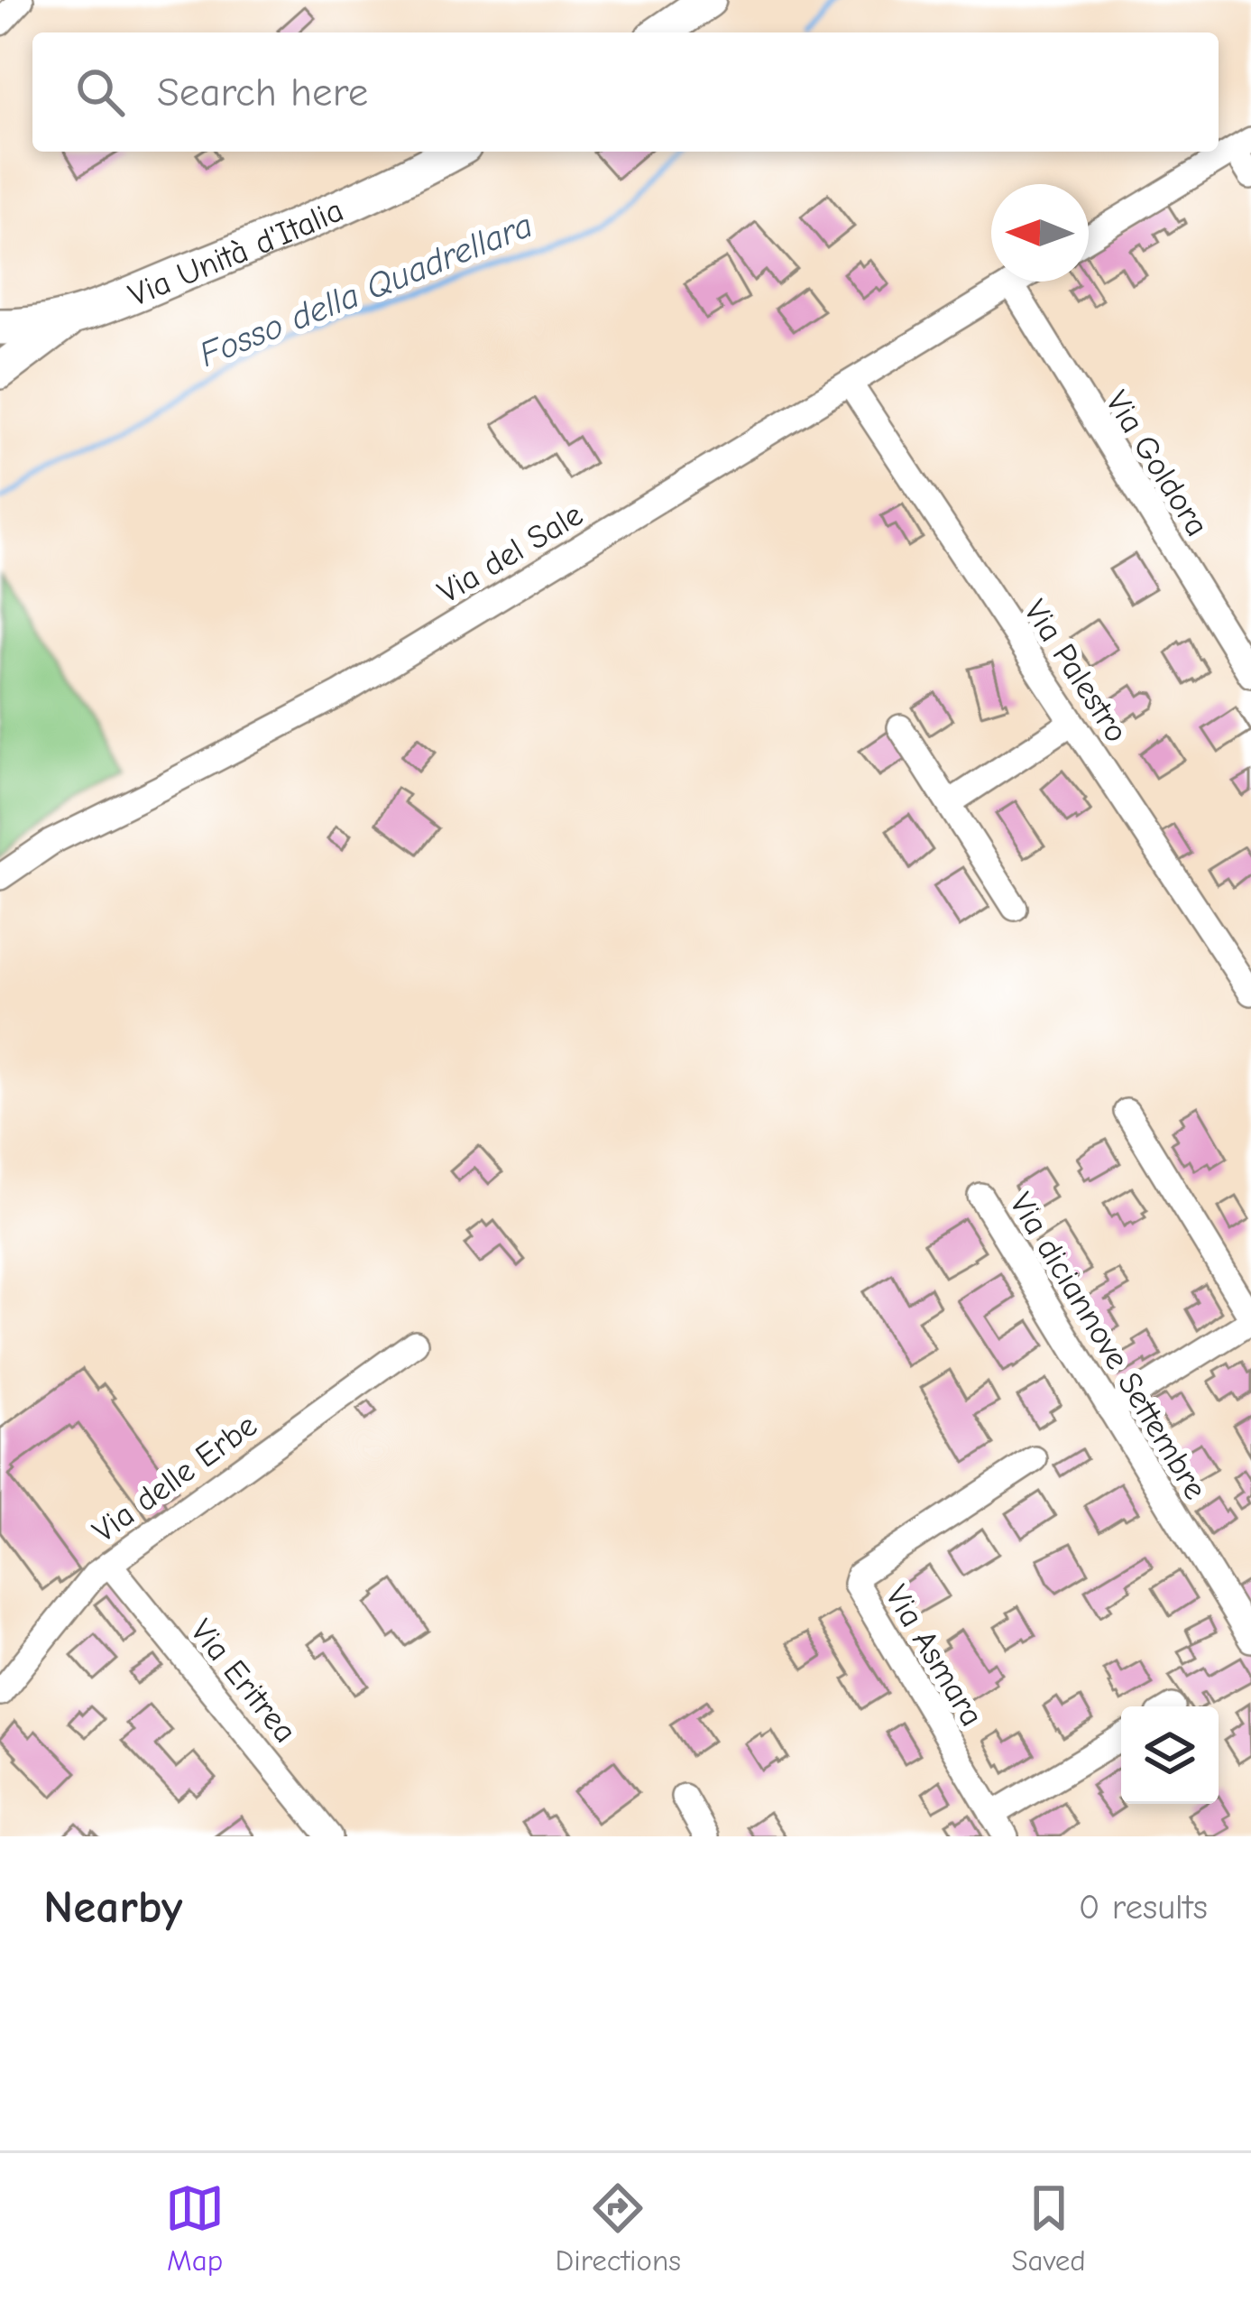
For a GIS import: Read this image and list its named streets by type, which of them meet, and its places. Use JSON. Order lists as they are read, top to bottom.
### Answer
{
  "streets": {
    "main road": ["Via Unità d'Italia"],
    "street": [
      "Via Goldora",
      "Via del Sale",
      "Via Palestro",
      "Via diciannove Settembre",
      "Via delle Erbe",
      "Via Asmara",
      "Via Eritrea"
    ]
  },
  "crossings": [
    ["Via Goldora", "Via del Sale"],
    ["Via del Sale", "Via Palestro"],
    ["Via delle Erbe", "Via Eritrea"]
  ],
  "water": ["Fosso della Quadrellara"],
  "north": "left",
  "page": {
    "search": "Search here",
    "heading": ["Nearby", "0 results"],
    "nav": ["Map", "Directions", "Saved"]
  }
}
